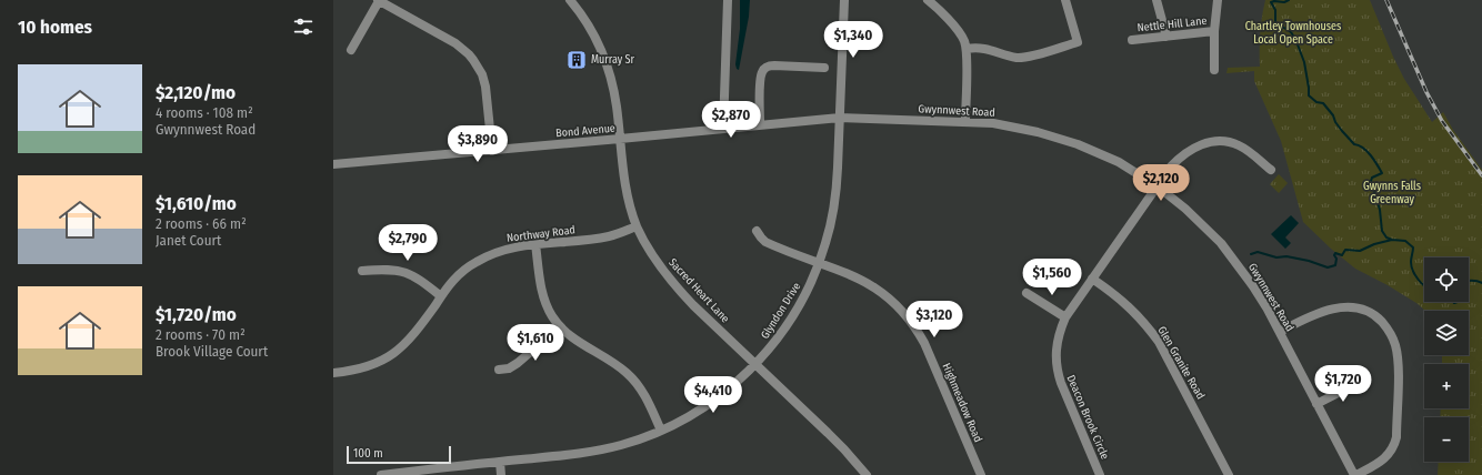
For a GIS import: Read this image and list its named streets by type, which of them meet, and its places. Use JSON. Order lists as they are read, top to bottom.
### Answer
{
  "streets": {
    "street": [
      "Nettle Hill Lane",
      "Gwynnwest Road",
      "Bond Avenue",
      "Northway Road",
      "Sacred Heart Lane",
      "Glyndon Drive",
      "Glen Granite Road",
      "Highmeadow Road",
      "Deacon Brook Circle"
    ]
  },
  "crossings": [
    ["Gwynnwest Road", "Bond Avenue"],
    ["Gwynnwest Road", "Glyndon Drive"],
    ["Gwynnwest Road", "Deacon Brook Circle"],
    ["Bond Avenue", "Sacred Heart Lane"],
    ["Bond Avenue", "Glyndon Drive"],
    ["Northway Road", "Sacred Heart Lane"],
    ["Sacred Heart Lane", "Glyndon Drive"],
    ["Glyndon Drive", "Highmeadow Road"],
    ["Glen Granite Road", "Deacon Brook Circle"]
  ],
  "parks": ["Chartley Townhouses Local Open Space", "Gwynns Falls Greenway"],
  "places": {
    "building": ["Murray Sr"]
  },
  "scale_bar": "100 m",
  "page": {
    "heading": "10 homes",
    "price": [
      "$1,340",
      "$2,870",
      "$3,890",
      "$2,120",
      "$2,790",
      "$1,560",
      "$3,120",
      "$1,610",
      "$1,720",
      "$4,410"
    ],
    "list": [
      {
        "name": "$2,120/mo",
        "note": "4 rooms · 108 m² · Gwynnwest Road"
      },
      {
        "name": "$1,610/mo",
        "note": "2 rooms · 66 m² · Janet Court"
      },
      {
        "name": "$1,720/mo",
        "note": "2 rooms · 70 m² · Brook Village Court"
      }
    ],
    "map_buttons": ["+", "−"],
    "scale": "100 m"
  }
}
